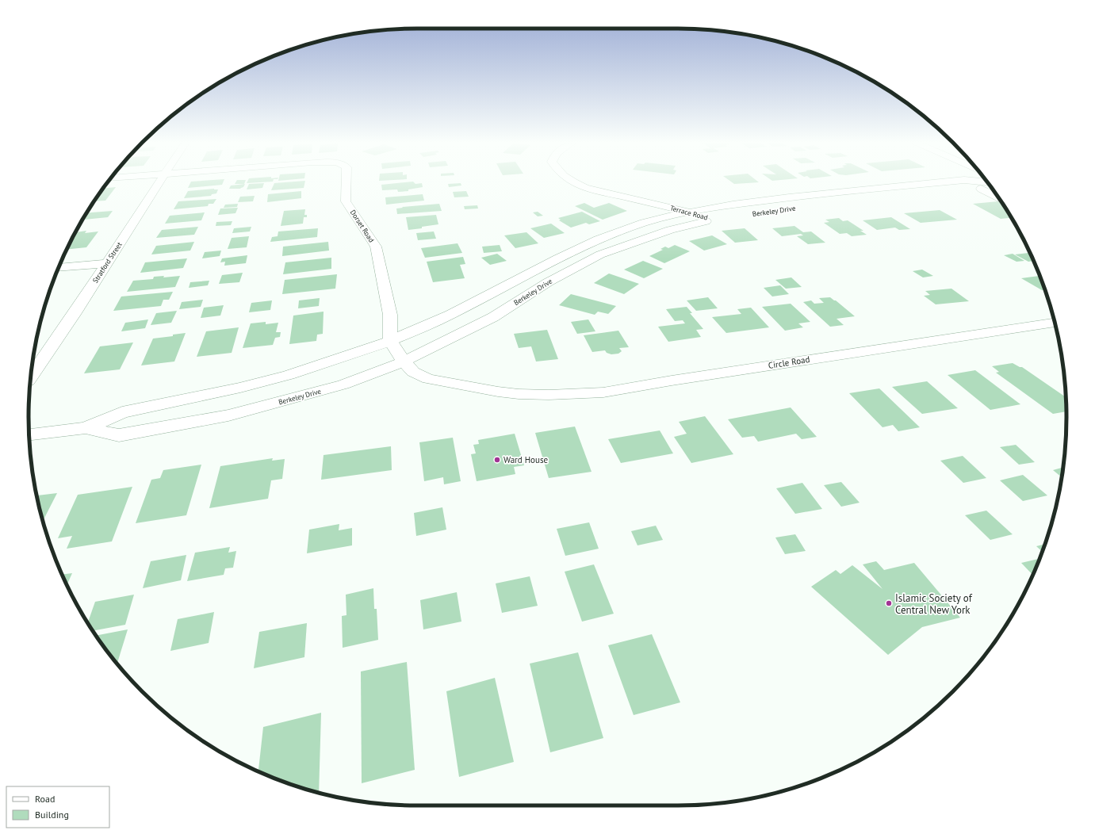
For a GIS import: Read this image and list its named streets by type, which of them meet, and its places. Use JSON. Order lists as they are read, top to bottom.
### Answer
{
  "streets": {
    "street": [
      "Berkeley Drive",
      "Terrace Road",
      "Dorset Road",
      "Stratford Street",
      "Circle Road"
    ]
  },
  "crossings": [
    ["Berkeley Drive", "Terrace Road"],
    ["Berkeley Drive", "Dorset Road"],
    ["Berkeley Drive", "Circle Road"]
  ],
  "places": ["Ward House", "Islamic Society of Central New York"],
  "legend": ["Road", "Building"]
}
